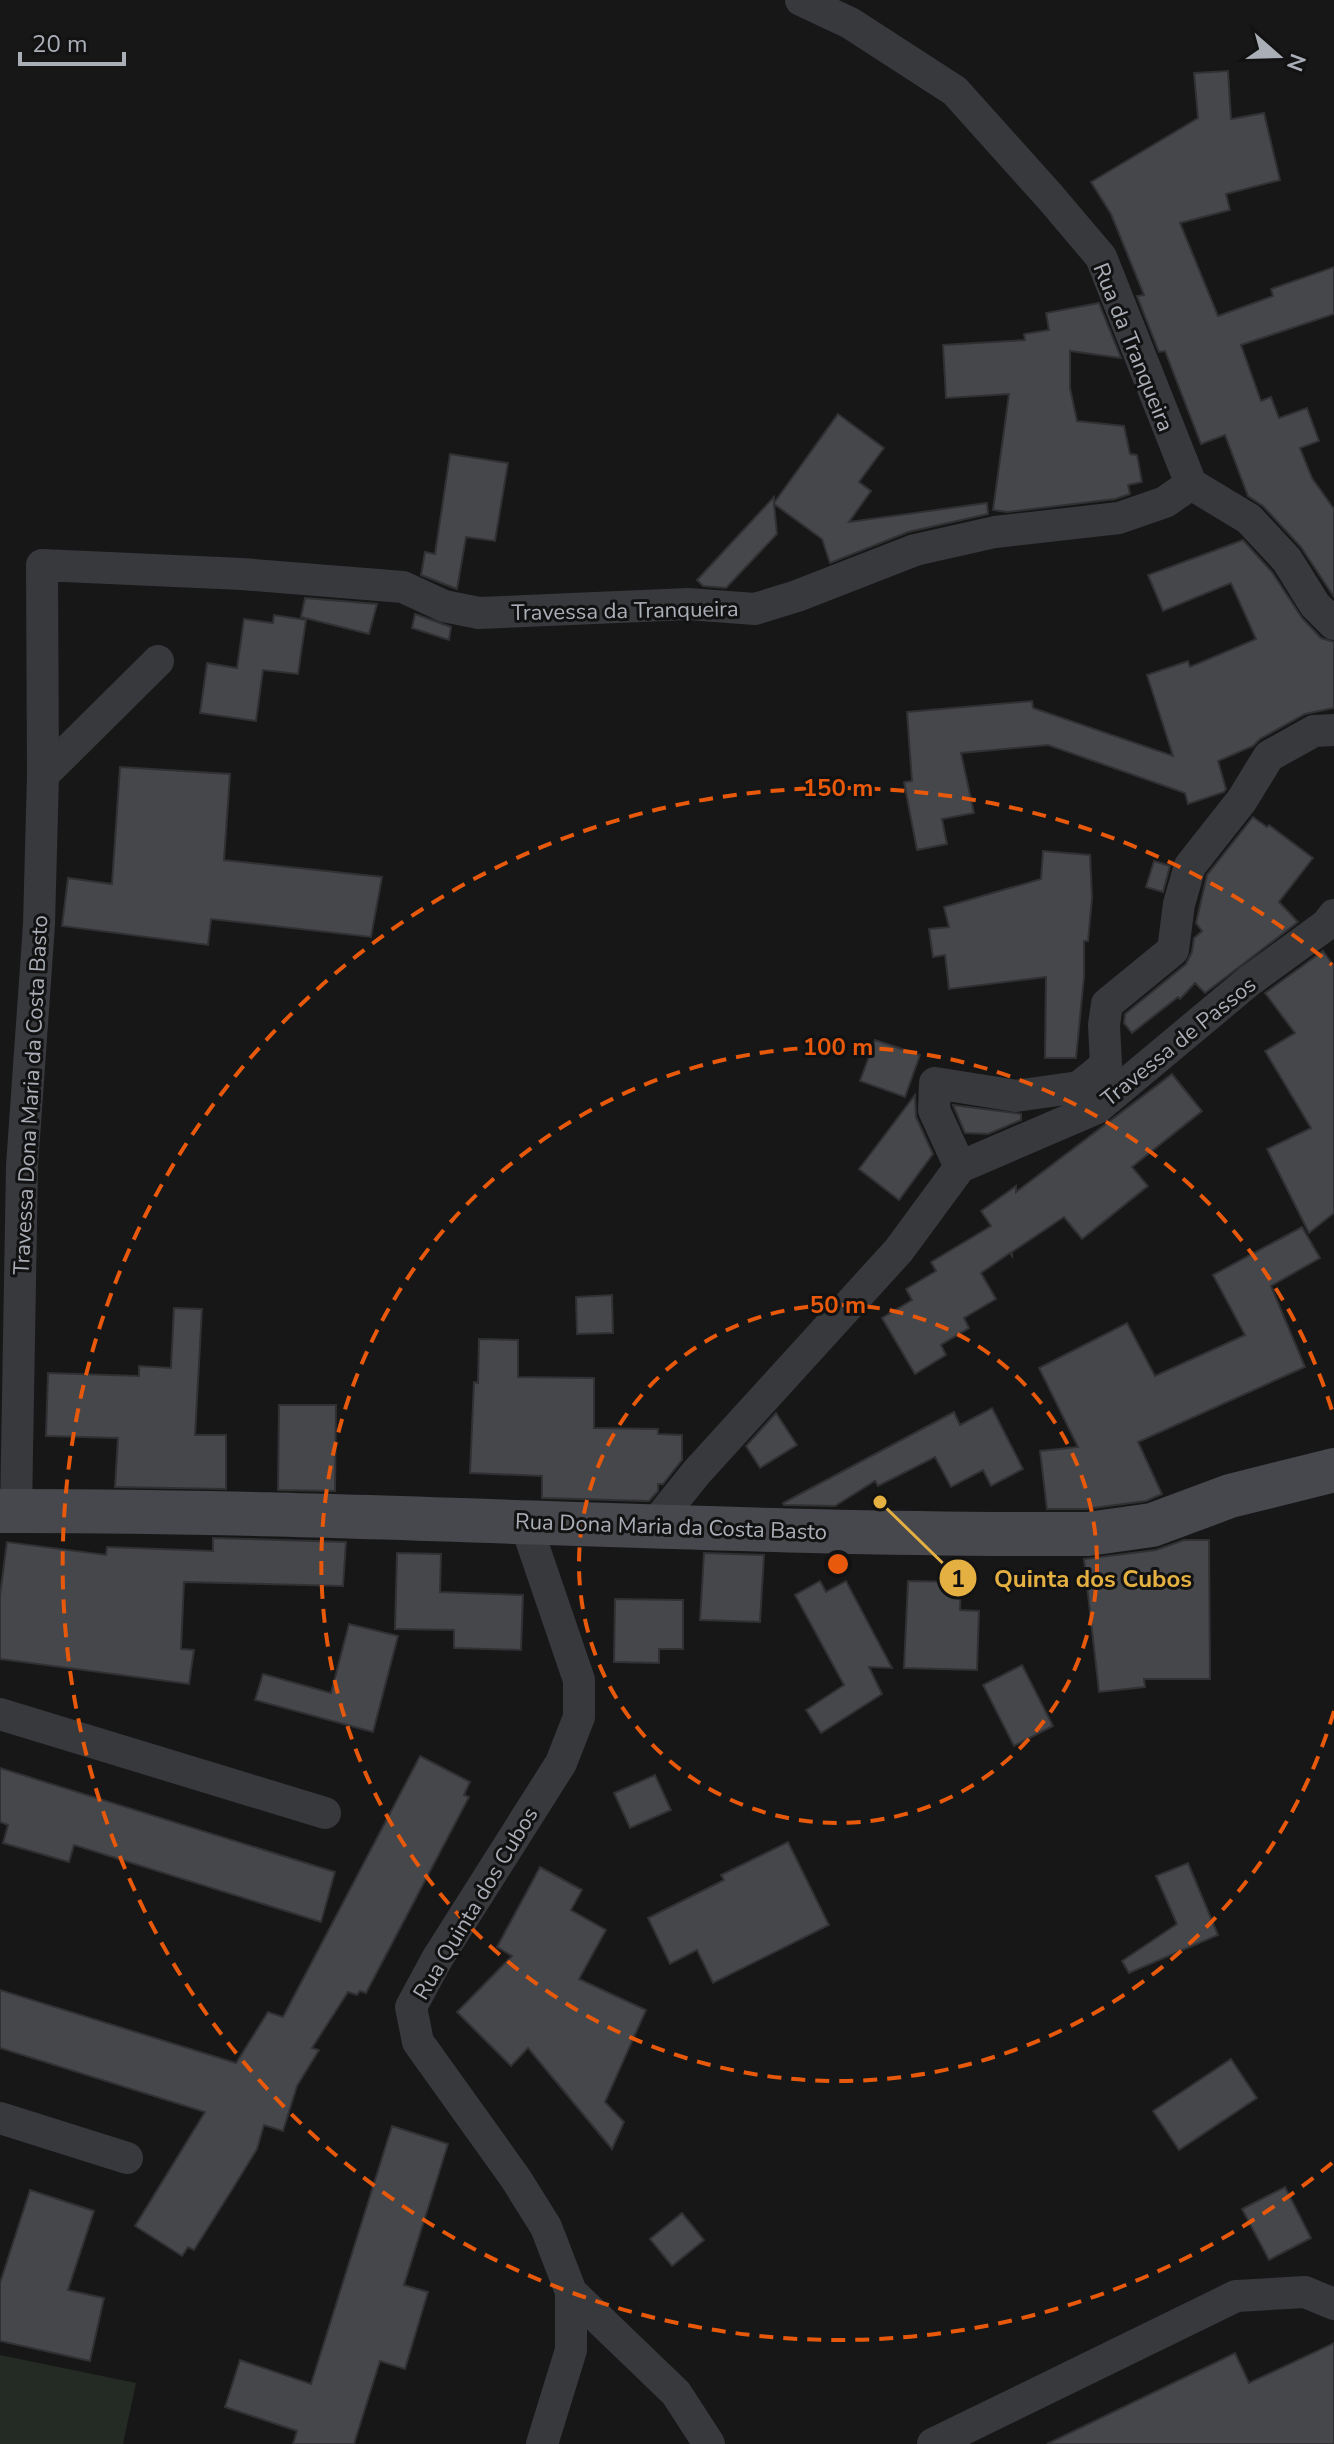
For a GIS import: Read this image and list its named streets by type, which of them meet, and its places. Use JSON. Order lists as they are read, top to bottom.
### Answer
{
  "streets": {
    "street": [
      "Rua da Tranqueira",
      "Travessa da Tranqueira",
      "Travessa de Passos",
      "Travessa Dona Maria da Costa Basto",
      "Rua Dona Maria da Costa Basto",
      "Rua Quinta dos Cubos"
    ]
  },
  "crossings": [
    ["Rua da Tranqueira", "Travessa da Tranqueira"],
    ["Travessa da Tranqueira", "Travessa Dona Maria da Costa Basto"],
    ["Travessa Dona Maria da Costa Basto", "Rua Dona Maria da Costa Basto"],
    ["Rua Dona Maria da Costa Basto", "Rua Quinta dos Cubos"]
  ],
  "places": ["Quinta dos Cubos"],
  "scale_bar": "20 m",
  "north": "right",
  "rings": ["150 m", "100 m", "50 m"]
}
